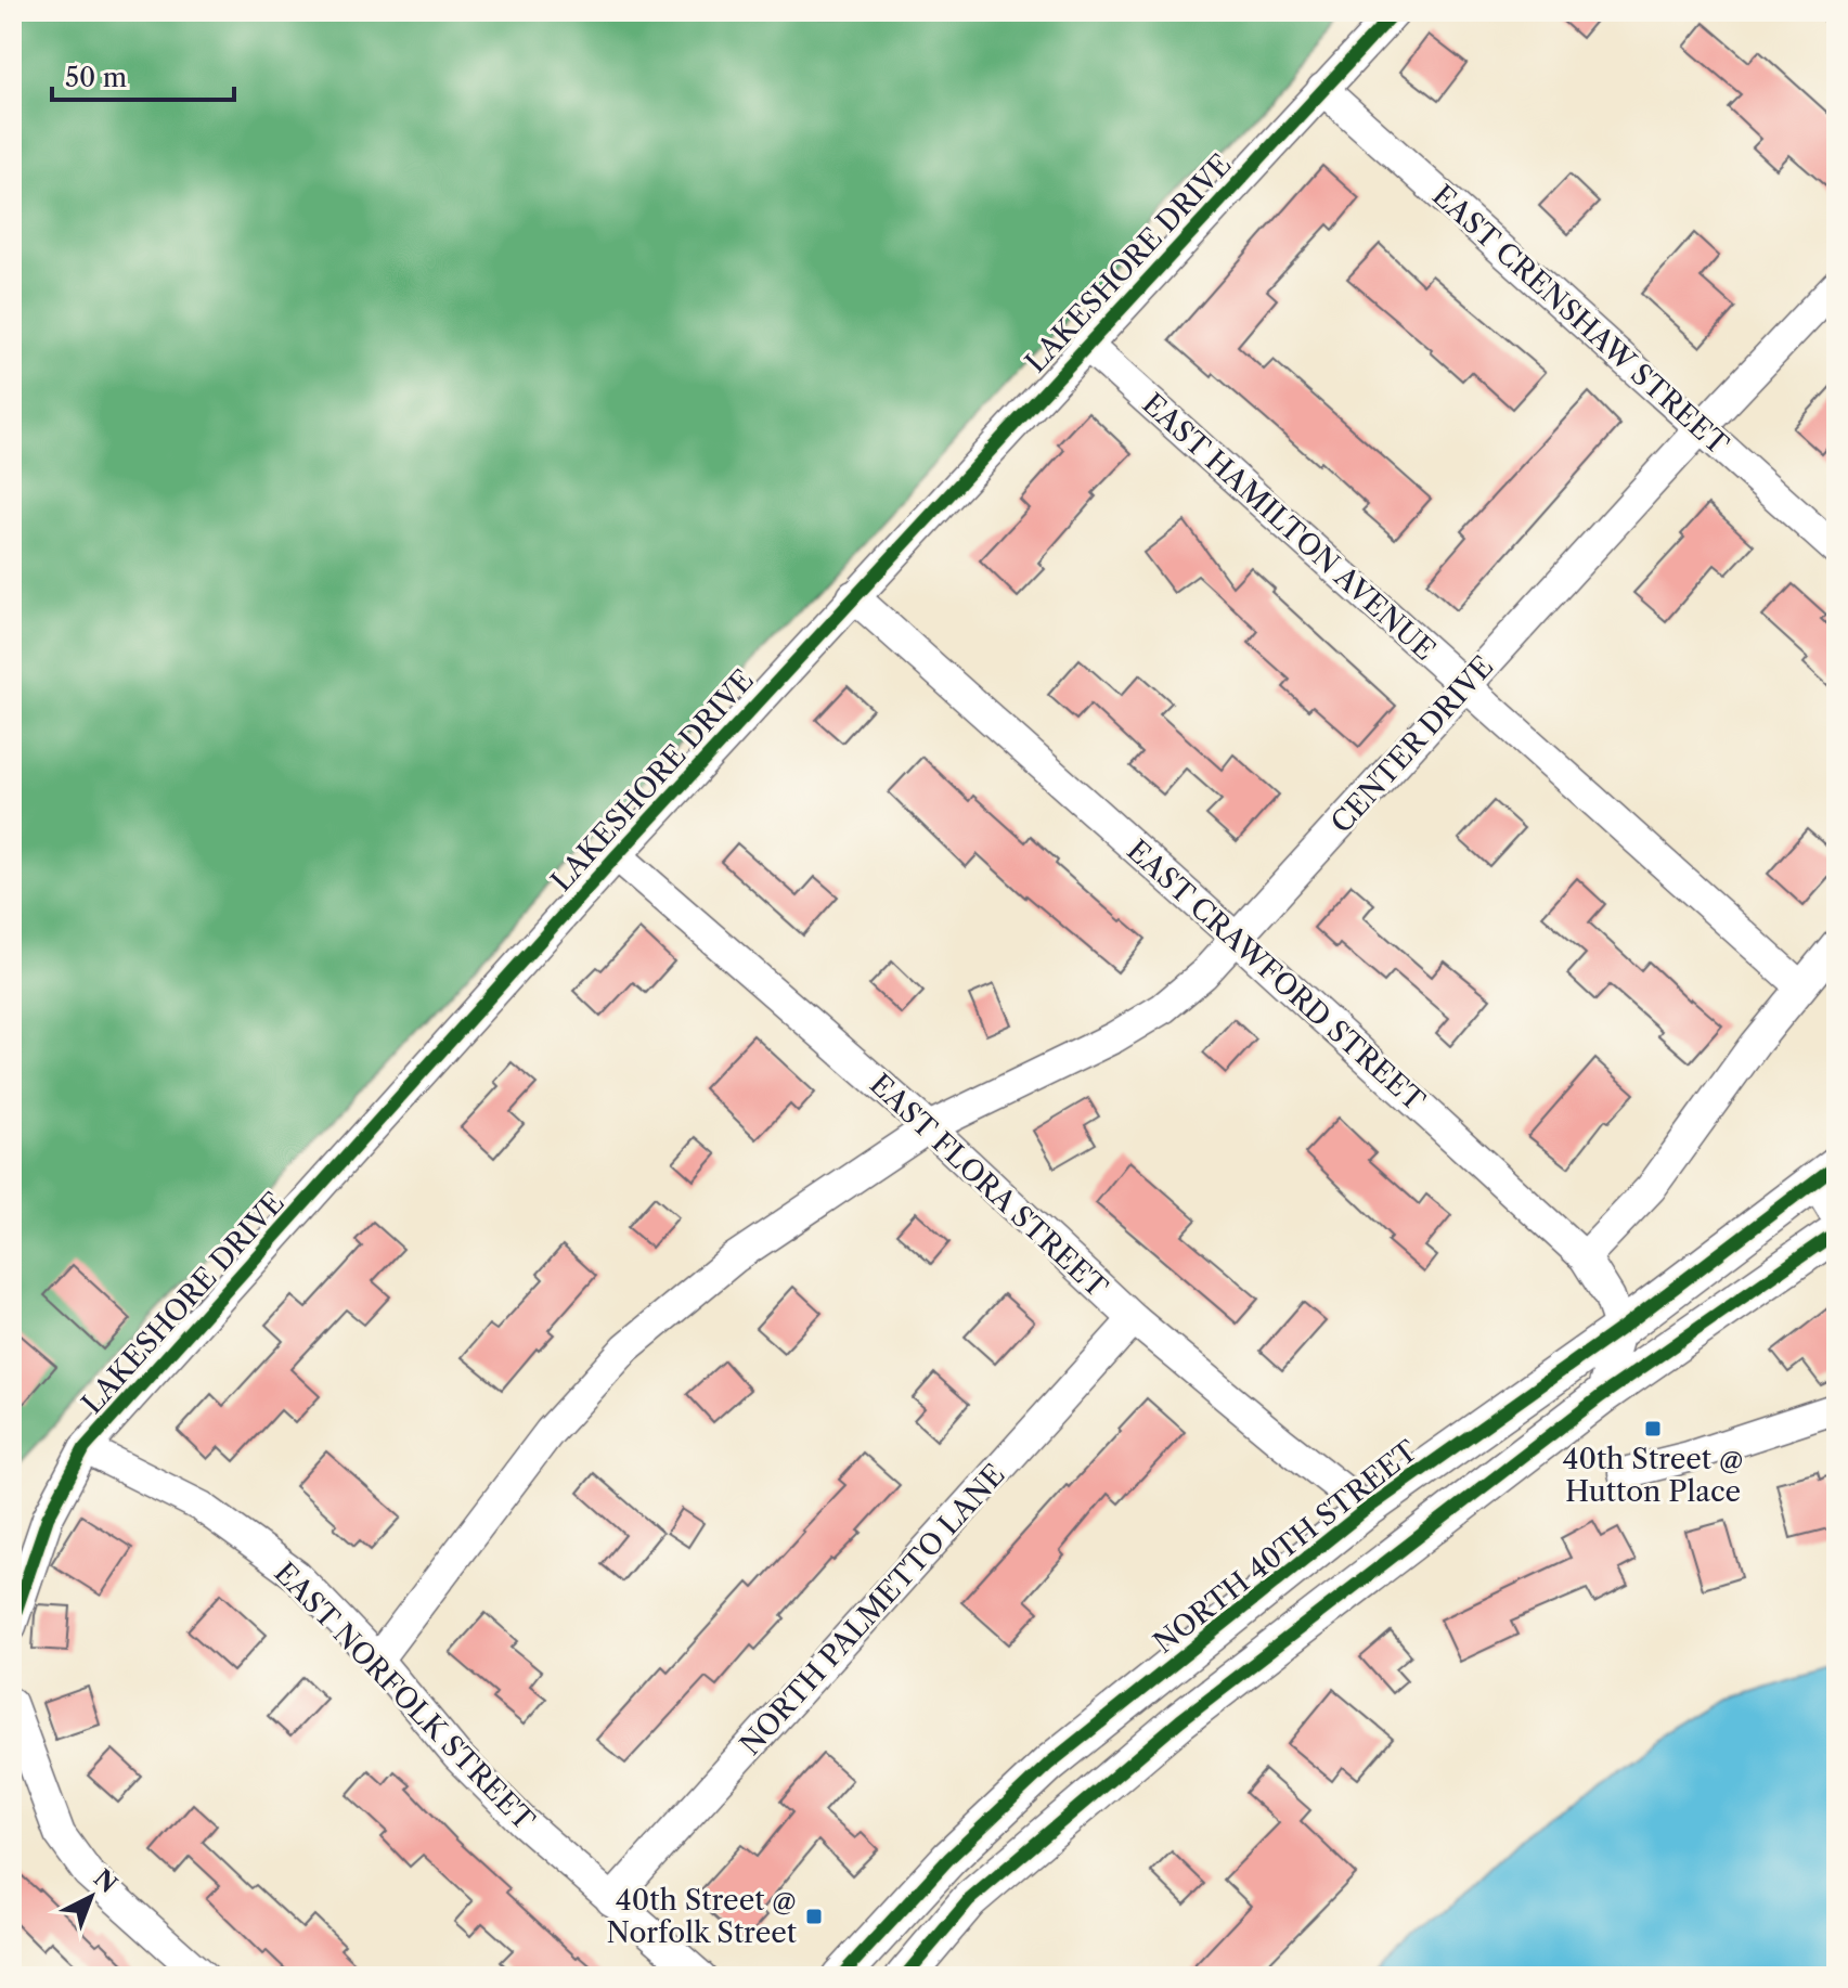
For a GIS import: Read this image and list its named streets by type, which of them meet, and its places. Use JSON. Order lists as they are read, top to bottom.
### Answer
{
  "streets": {
    "main road": ["NORTH 40TH STREET"],
    "street": [
      "LAKESHORE DRIVE",
      "EAST CRENSHAW STREET",
      "EAST HAMILTON AVENUE",
      "CENTER DRIVE",
      "EAST CRAWFORD STREET",
      "EAST FLORA STREET",
      "NORTH PALMETTO LANE",
      "EAST NORFOLK STREET"
    ]
  },
  "crossings": [
    ["LAKESHORE DRIVE", "EAST CRENSHAW STREET"],
    ["LAKESHORE DRIVE", "EAST HAMILTON AVENUE"],
    ["LAKESHORE DRIVE", "EAST CRAWFORD STREET"],
    ["LAKESHORE DRIVE", "EAST FLORA STREET"],
    ["LAKESHORE DRIVE", "EAST NORFOLK STREET"],
    ["EAST CRENSHAW STREET", "CENTER DRIVE"],
    ["EAST HAMILTON AVENUE", "CENTER DRIVE"],
    ["CENTER DRIVE", "EAST CRAWFORD STREET"],
    ["CENTER DRIVE", "EAST FLORA STREET"],
    ["CENTER DRIVE", "EAST NORFOLK STREET"],
    ["EAST CRAWFORD STREET", "NORTH 40TH STREET"],
    ["EAST FLORA STREET", "NORTH 40TH STREET"],
    ["EAST FLORA STREET", "NORTH PALMETTO LANE"],
    ["NORTH PALMETTO LANE", "EAST NORFOLK STREET"]
  ],
  "places": {
    "transit": ["40th Street @ Hutton Place", "40th Street @ Norfolk Street"]
  },
  "scale_bar": "50 m",
  "north": "top right"
}
